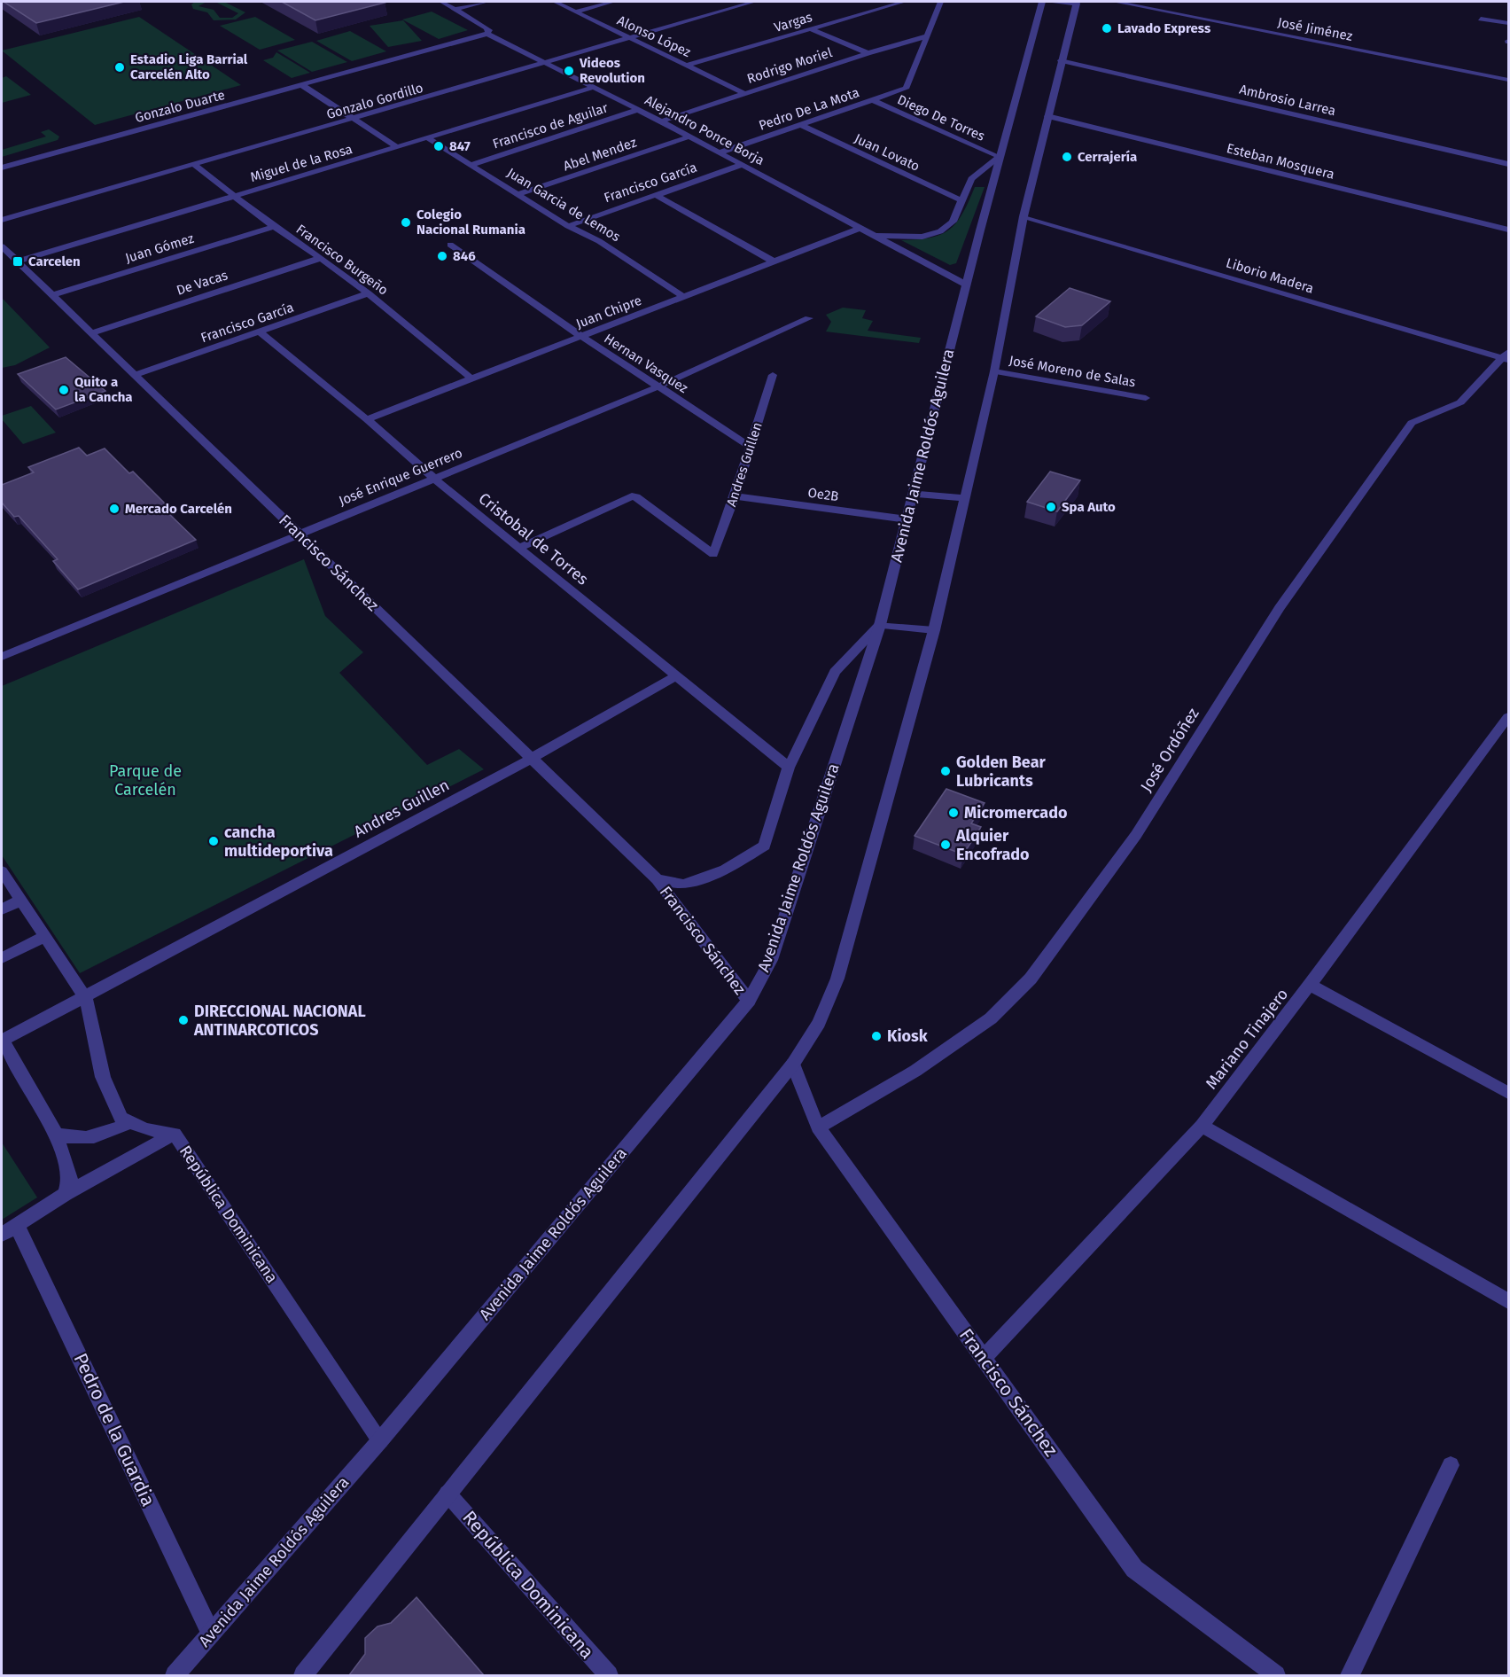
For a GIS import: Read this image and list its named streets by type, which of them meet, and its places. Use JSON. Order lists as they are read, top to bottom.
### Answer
{
  "streets": {
    "street": [
      "Vargas",
      "José Jiménez",
      "Alonso López",
      "Rodrigo Moriel",
      "Ambrosio Larrea",
      "Gonzalo Gordillo",
      "Gonzalo Duarte",
      "Pedro De La Mota",
      "Diego De Torres",
      "Francisco de Aguilar",
      "Alejandro Ponce Borja",
      "Juan Lovato",
      "Abel Mendez",
      "Esteban Mosquera",
      "Miguel de la Rosa",
      "Francisco García",
      "Juan Garcia de Lemos",
      "Juan Gómez",
      "Francisco Burgeño",
      "Liborio Madera",
      "De Vacas",
      "Juan Chipre",
      "Hernan Vasquez",
      "José Moreno de Salas",
      "Avenida Jaime Roldós Aguilera",
      "Andres Guillen",
      "José Enrique Guerrero",
      "Oe2B",
      "Cristobal de Torres",
      "Francisco Sánchez",
      "José Ordóñez",
      "Mariano Tinajero",
      "República Dominicana",
      "Pedro de la Guardia"
    ]
  },
  "crossings": [
    ["Vargas", "Alonso López"],
    ["Alonso López", "Rodrigo Moriel"],
    ["Alonso López", "Gonzalo Gordillo"],
    ["Rodrigo Moriel", "Pedro De La Mota"],
    ["Rodrigo Moriel", "Alejandro Ponce Borja"],
    ["Gonzalo Gordillo", "Alejandro Ponce Borja"],
    ["Gonzalo Gordillo", "Francisco Burgeño"],
    ["Gonzalo Duarte", "Alejandro Ponce Borja"],
    ["Pedro De La Mota", "Diego De Torres"],
    ["Pedro De La Mota", "Alejandro Ponce Borja"],
    ["Pedro De La Mota", "Juan Lovato"],
    ["Diego De Torres", "Alejandro Ponce Borja"],
    ["Diego De Torres", "Avenida Jaime Roldós Aguilera"],
    ["Francisco de Aguilar", "Alejandro Ponce Borja"],
    ["Francisco de Aguilar", "Juan Garcia de Lemos"],
    ["Alejandro Ponce Borja", "Juan Lovato"],
    ["Alejandro Ponce Borja", "Abel Mendez"],
    ["Alejandro Ponce Borja", "Miguel de la Rosa"],
    ["Alejandro Ponce Borja", "Francisco García"],
    ["Alejandro Ponce Borja", "Juan Chipre"],
    ["Alejandro Ponce Borja", "Avenida Jaime Roldós Aguilera"],
    ["Abel Mendez", "Juan Garcia de Lemos"],
    ["Miguel de la Rosa", "Juan Garcia de Lemos"],
    ["Miguel de la Rosa", "Francisco Burgeño"],
    ["Miguel de la Rosa", "Francisco Sánchez"],
    ["Francisco García", "Juan Garcia de Lemos"],
    ["Francisco García", "Francisco Burgeño"],
    ["Francisco García", "Cristobal de Torres"],
    ["Francisco García", "Francisco Sánchez"],
    ["Juan Garcia de Lemos", "Juan Chipre"],
    ["Juan Gómez", "Francisco Burgeño"],
    ["Juan Gómez", "Francisco Sánchez"],
    ["Francisco Burgeño", "De Vacas"],
    ["Francisco Burgeño", "Juan Chipre"],
    ["Liborio Madera", "José Ordóñez"],
    ["De Vacas", "Francisco Sánchez"],
    ["Juan Chipre", "Hernan Vasquez"],
    ["Juan Chipre", "Cristobal de Torres"],
    ["Hernan Vasquez", "Andres Guillen"],
    ["Hernan Vasquez", "José Enrique Guerrero"],
    ["Avenida Jaime Roldós Aguilera", "Oe2B"],
    ["Avenida Jaime Roldós Aguilera", "Francisco Sánchez"],
    ["Avenida Jaime Roldós Aguilera", "República Dominicana"],
    ["Avenida Jaime Roldós Aguilera", "Pedro de la Guardia"],
    ["Andres Guillen", "Oe2B"],
    ["Andres Guillen", "Cristobal de Torres"],
    ["Andres Guillen", "Francisco Sánchez"],
    ["José Enrique Guerrero", "Cristobal de Torres"],
    ["José Enrique Guerrero", "Francisco Sánchez"],
    ["Cristobal de Torres", "Francisco Sánchez"],
    ["Francisco Sánchez", "José Ordóñez"],
    ["Francisco Sánchez", "Mariano Tinajero"]
  ],
  "parks": ["Parque de Carcelén"],
  "places": {
    "other": [
      "Lavado Express",
      "Estadio Liga Barrial Carcelén Alto",
      "Videos Revolution",
      "847",
      "Cerrajería",
      "Colegio Nacional Rumania",
      "846",
      "Quito a la Cancha",
      "Spa Auto",
      "Mercado Carcelén",
      "Golden Bear Lubricants",
      "Micromercado",
      "cancha multideportiva",
      "Alquier Encofrado",
      "DIRECCIONAL NACIONAL ANTINARCOTICOS",
      "Kiosk"
    ],
    "transit": ["Carcelen"]
  }
}
